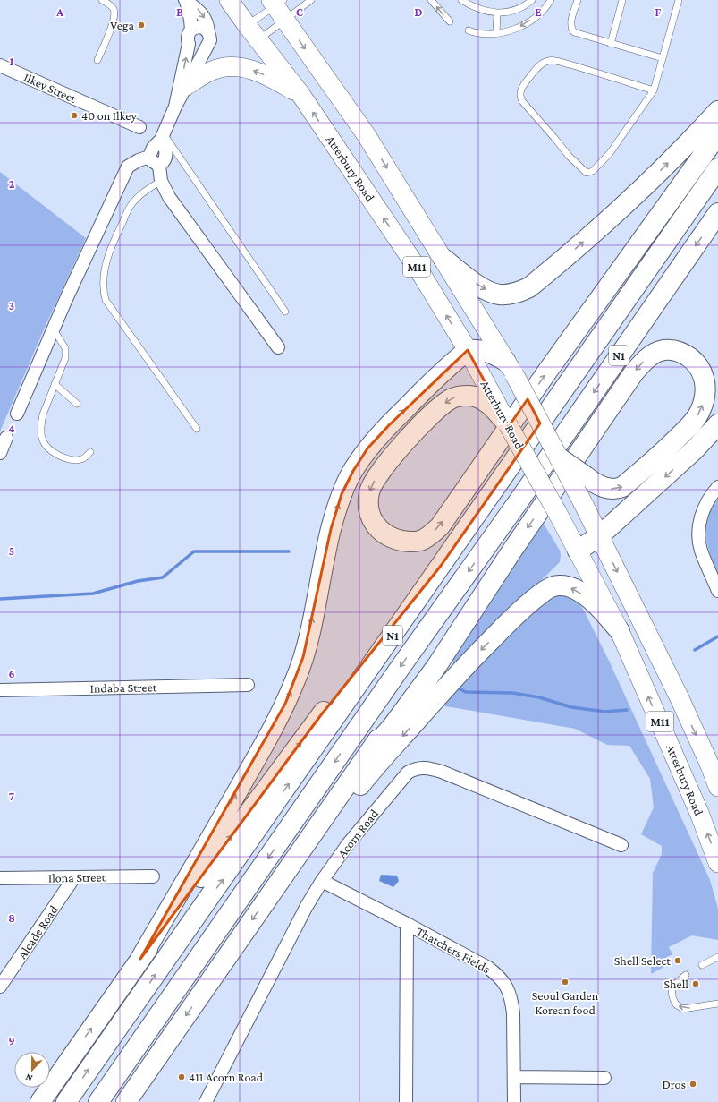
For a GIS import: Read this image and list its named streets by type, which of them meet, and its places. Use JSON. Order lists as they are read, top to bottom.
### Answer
{
  "streets": {
    "highway": ["N1"],
    "main road": ["Atterbury Road", "M11"],
    "street": [
      "Ilkey Street",
      "Indaba Street",
      "Acorn Road",
      "Ilona Street",
      "Alcade Road",
      "Thatchers Fields"
    ]
  },
  "crossings": [
    ["Acorn Road", "Thatchers Fields"],
    ["Ilona Street", "Alcade Road"]
  ],
  "places": [
    "Vega",
    "40 on Ilkey",
    "Shell Select",
    "Seoul Garden Korean food",
    "Shell",
    "411 Acorn Road",
    "Dros"
  ],
  "north": "bottom",
  "grid": {
    "columns": [
      "A",
      "B",
      "C",
      "D",
      "E",
      "F"
    ],
    "rows": [
      "1",
      "2",
      "3",
      "4",
      "5",
      "6",
      "7",
      "8",
      "9"
    ]
  }
}
